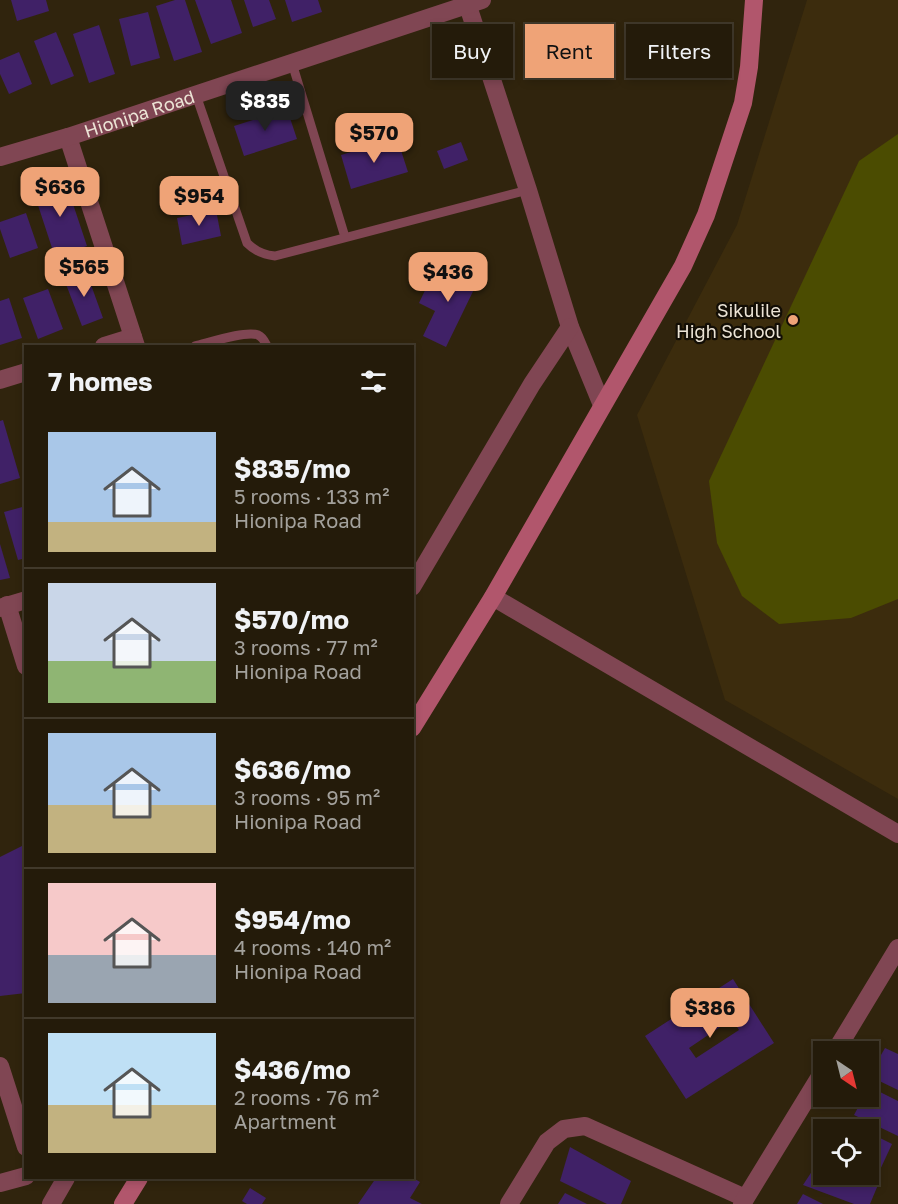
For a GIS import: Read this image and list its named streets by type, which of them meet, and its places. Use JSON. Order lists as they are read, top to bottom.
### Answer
{
  "streets": {
    "street": ["Hionipa Road"]
  },
  "places": ["Sikulile High School"],
  "north": "bottom right",
  "page": {
    "chip": ["Buy", "Rent", "Filters"],
    "price": [
      "$835",
      "$570",
      "$636",
      "$954",
      "$565",
      "$436",
      "$386"
    ],
    "heading": "7 homes",
    "list": [
      {
        "name": "$835/mo",
        "note": "5 rooms · 133 m² · Hionipa Road"
      },
      {
        "name": "$570/mo",
        "note": "3 rooms · 77 m² · Hionipa Road"
      },
      {
        "name": "$636/mo",
        "note": "3 rooms · 95 m² · Hionipa Road"
      },
      {
        "name": "$954/mo",
        "note": "4 rooms · 140 m² · Hionipa Road"
      },
      {
        "name": "$436/mo",
        "note": "2 rooms · 76 m² · Apartment"
      }
    ]
  }
}
